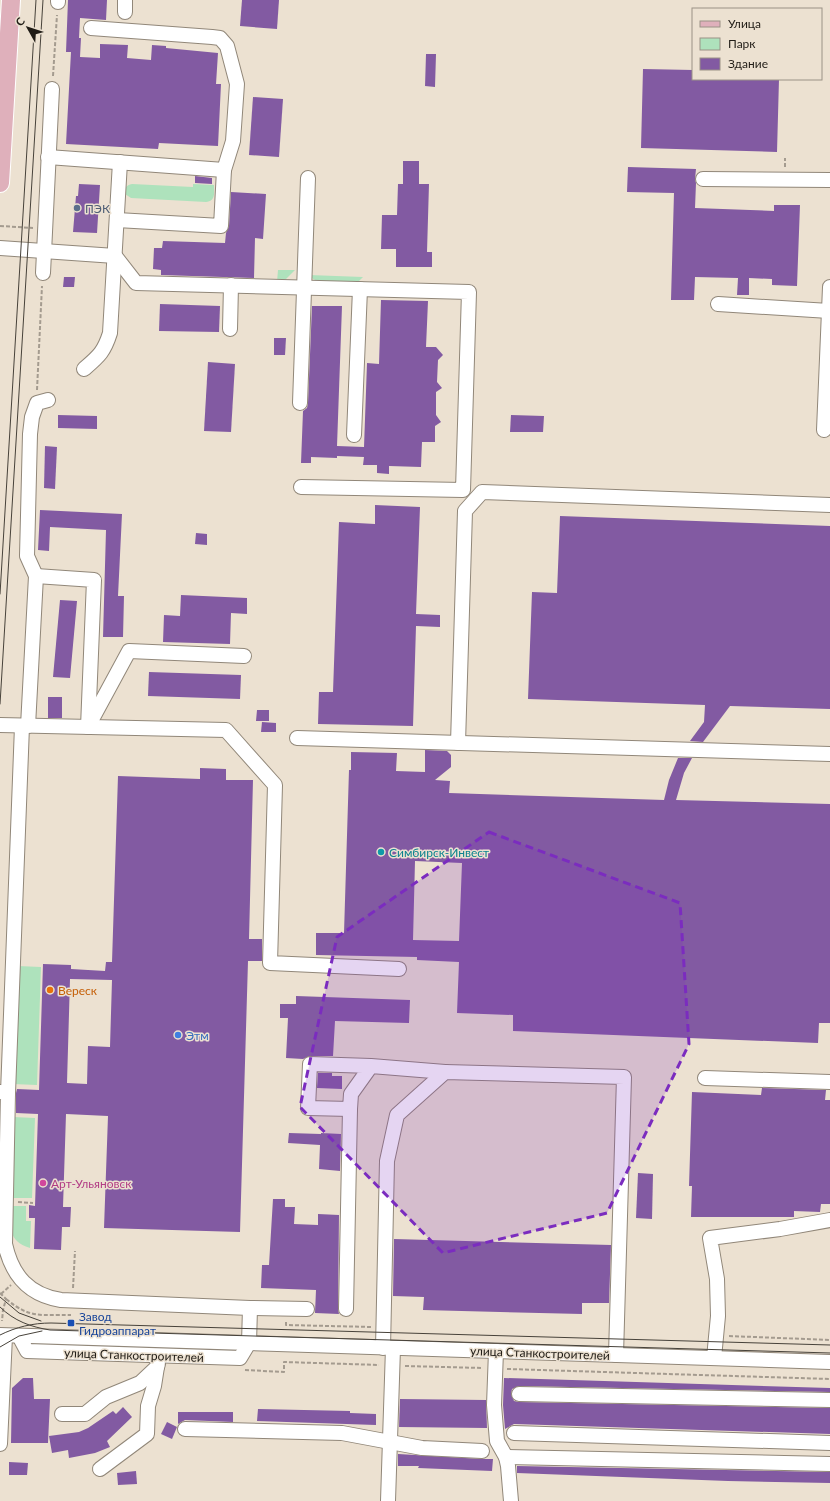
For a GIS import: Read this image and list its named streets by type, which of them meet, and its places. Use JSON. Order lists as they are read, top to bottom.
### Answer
{
  "streets": {
    "street": ["улица Станкостроителей"]
  },
  "places": {
    "other": [
      "ПЭК",
      "Симбирск-Инвест",
      "Вереск",
      "Этм",
      "Арт-Ульяновск"
    ],
    "transit": ["Завод Гидроаппарат"]
  },
  "legend": ["Улица", "Парк", "Здание"],
  "north": "top left"
}
